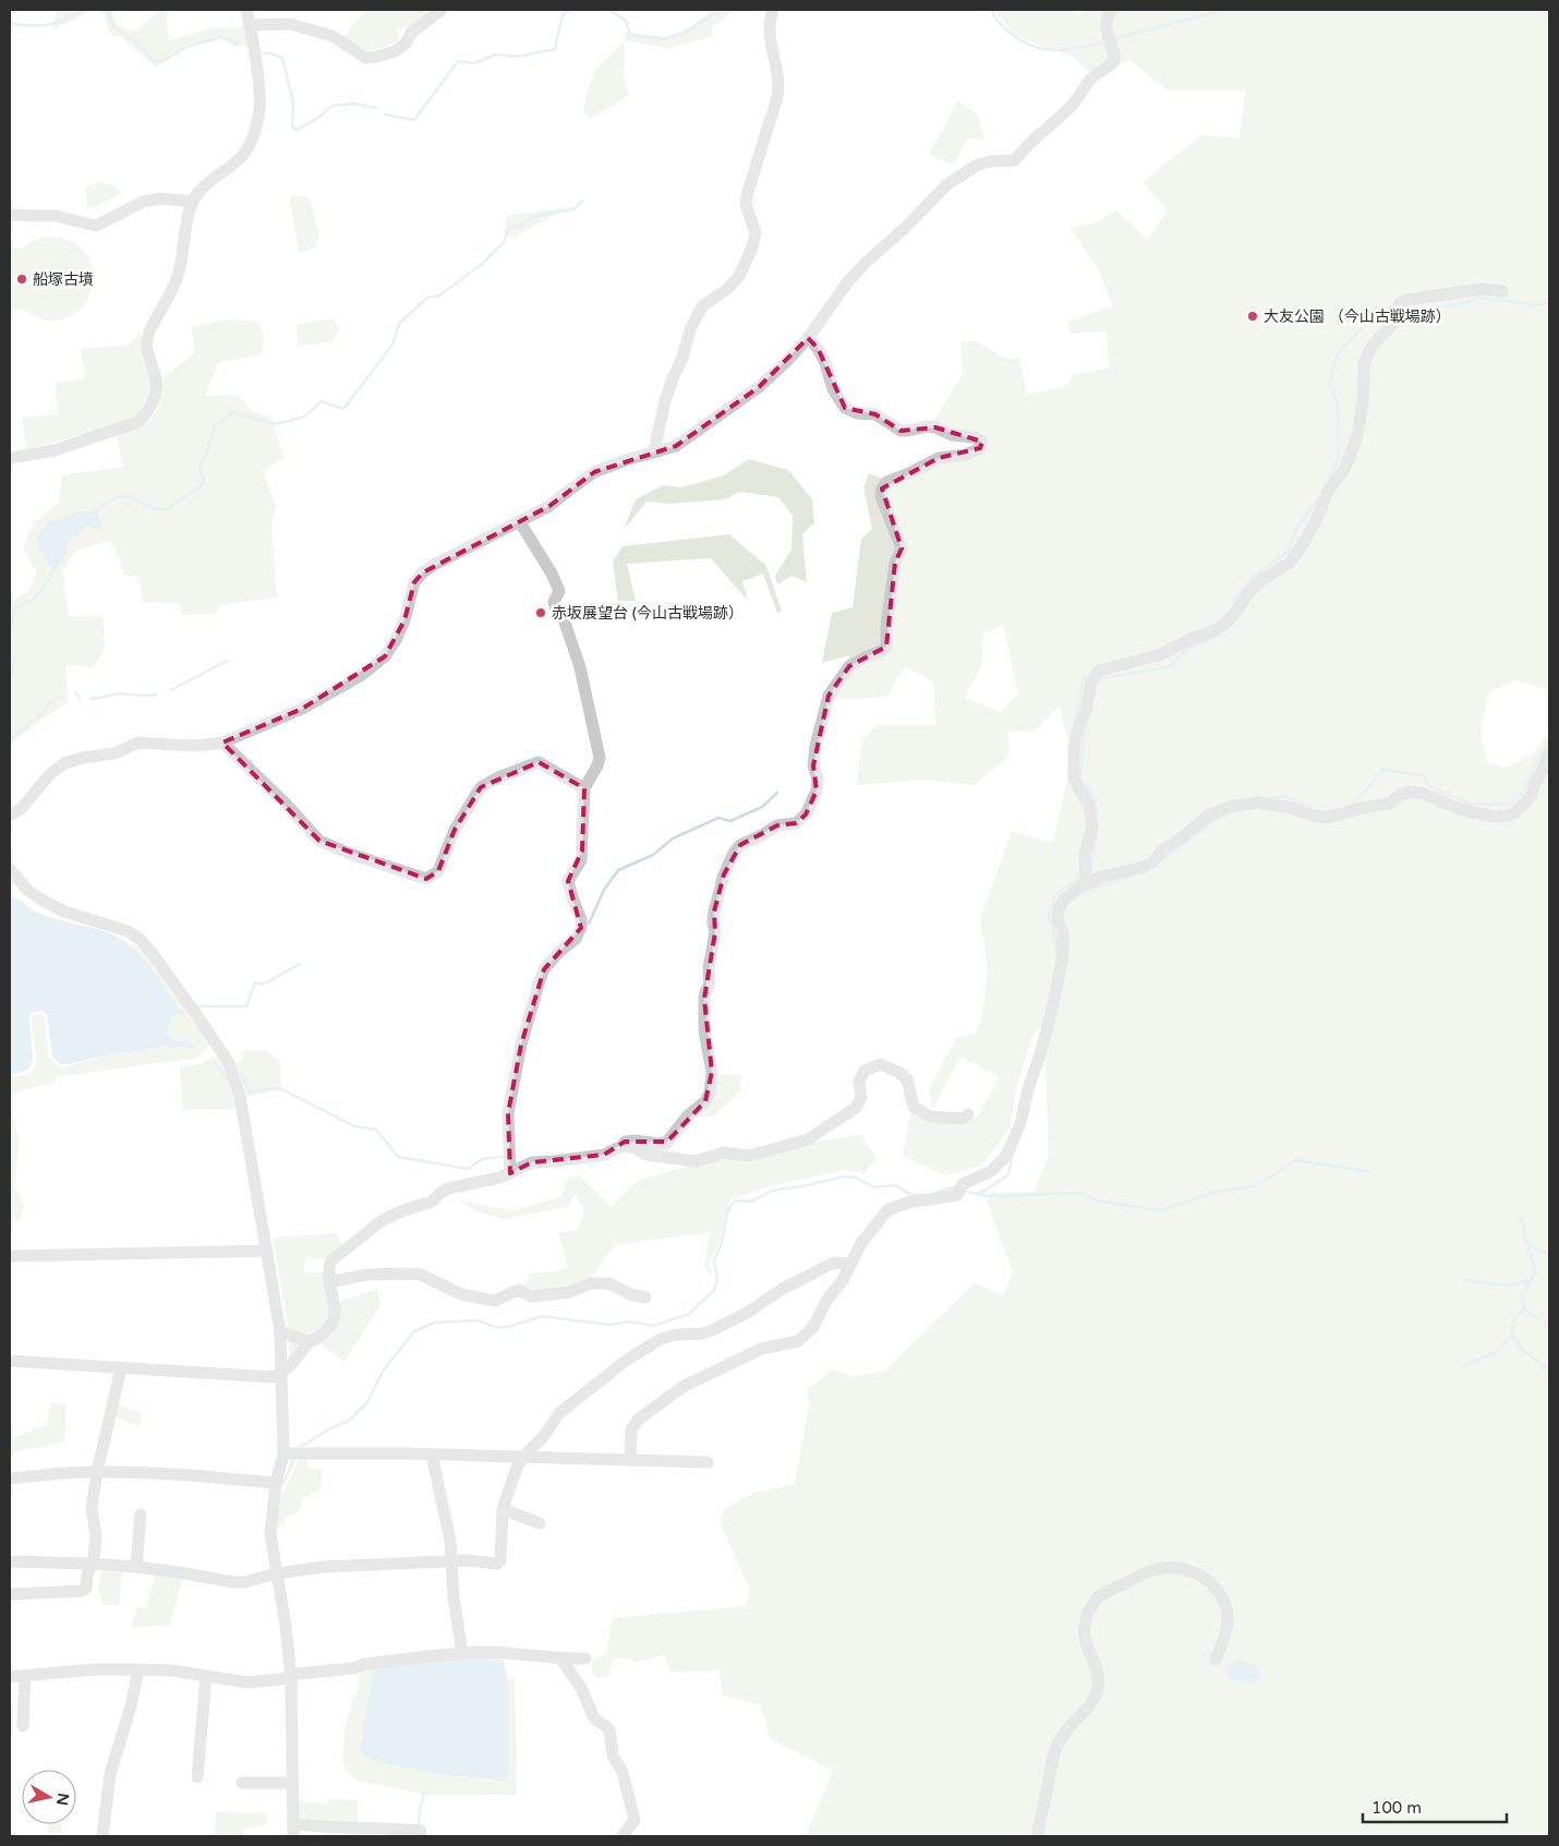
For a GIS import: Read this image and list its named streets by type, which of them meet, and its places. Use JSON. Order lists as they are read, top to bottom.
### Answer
{
  "places": ["船塚古墳", "大友公園 （今山古戦場跡）", "赤坂展望台 (今山古戦場跡）"],
  "scale_bar": "100 m",
  "north": "right"
}
